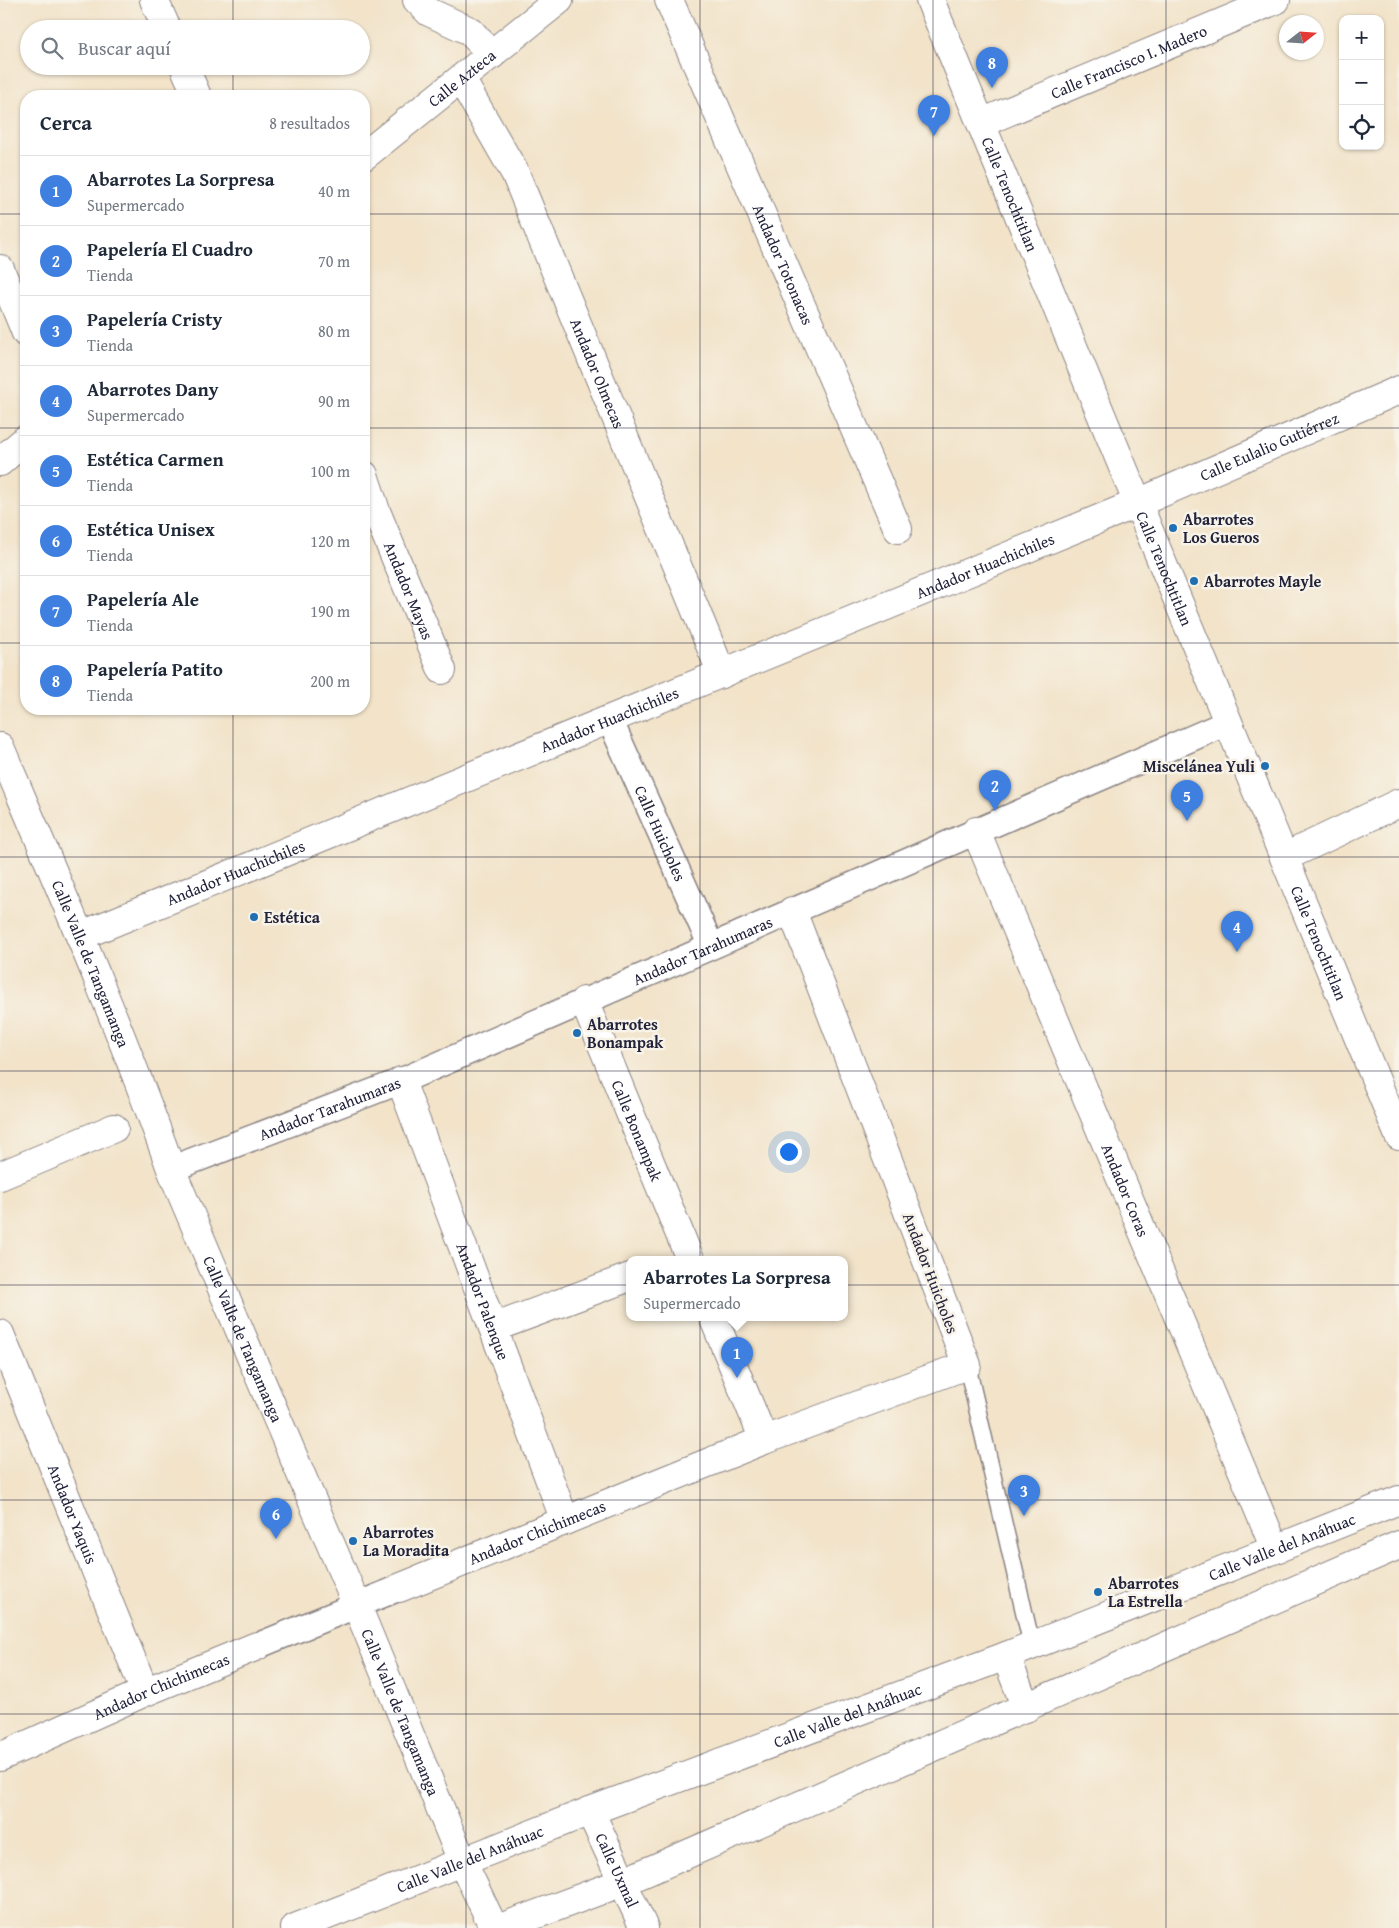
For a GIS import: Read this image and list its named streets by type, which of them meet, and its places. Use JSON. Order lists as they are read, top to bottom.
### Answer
{
  "streets": {
    "street": [
      "Calle Francisco I. Madero",
      "Calle Azteca",
      "Calle Tenochtitlan",
      "Andador Totonacas",
      "Andador Olmecas",
      "Calle Eulalio Gutiérrez",
      "Andador Huachichiles",
      "Andador Mayas",
      "Calle Huicholes",
      "Andador Tarahumaras",
      "Calle Valle de Tangamanga",
      "Calle Bonampak",
      "Andador Coras",
      "Andador Huicholes",
      "Andador Palenque",
      "Andador Yaquis",
      "Andador Chichimecas",
      "Calle Valle del Anáhuac",
      "Calle Uxmal"
    ]
  },
  "crossings": [
    ["Calle Francisco I. Madero", "Calle Tenochtitlan"],
    ["Calle Azteca", "Andador Olmecas"],
    ["Calle Tenochtitlan", "Calle Eulalio Gutiérrez"],
    ["Calle Tenochtitlan", "Andador Huachichiles"],
    ["Calle Tenochtitlan", "Andador Tarahumaras"],
    ["Andador Olmecas", "Andador Huachichiles"],
    ["Calle Eulalio Gutiérrez", "Andador Huachichiles"],
    ["Andador Huachichiles", "Calle Huicholes"],
    ["Andador Huachichiles", "Calle Valle de Tangamanga"],
    ["Calle Huicholes", "Andador Tarahumaras"],
    ["Andador Tarahumaras", "Calle Valle de Tangamanga"],
    ["Andador Tarahumaras", "Calle Bonampak"],
    ["Andador Tarahumaras", "Andador Coras"],
    ["Andador Tarahumaras", "Andador Huicholes"],
    ["Andador Tarahumaras", "Andador Palenque"],
    ["Calle Valle de Tangamanga", "Andador Chichimecas"],
    ["Calle Valle de Tangamanga", "Calle Valle del Anáhuac"],
    ["Andador Coras", "Calle Valle del Anáhuac"],
    ["Andador Huicholes", "Andador Chichimecas"],
    ["Andador Huicholes", "Calle Valle del Anáhuac"],
    ["Andador Palenque", "Andador Chichimecas"],
    ["Andador Yaquis", "Andador Chichimecas"],
    ["Calle Valle del Anáhuac", "Calle Uxmal"]
  ],
  "places": [
    "Abarrotes Los Gueros",
    "Abarrotes Mayle",
    "Miscelánea Yuli",
    "Estética",
    "Abarrotes Bonampak",
    "Abarrotes La Moradita",
    "Abarrotes La Estrella"
  ],
  "north": "right",
  "page": {
    "map_buttons": ["+", "−"],
    "search": "Buscar aquí",
    "pins": [
      "8",
      "7",
      "2",
      "5",
      "4",
      "1",
      "3",
      "6"
    ],
    "heading": ["Cerca", "8 resultados"],
    "list": [
      {
        "mark": "1",
        "name": "Abarrotes La Sorpresa",
        "note": "Supermercado",
        "value": "40 m"
      },
      {
        "mark": "2",
        "name": "Papelería El Cuadro",
        "note": "Tienda",
        "value": "70 m"
      },
      {
        "mark": "3",
        "name": "Papelería Cristy",
        "note": "Tienda",
        "value": "80 m"
      },
      {
        "mark": "4",
        "name": "Abarrotes Dany",
        "note": "Supermercado",
        "value": "90 m"
      },
      {
        "mark": "5",
        "name": "Estética Carmen",
        "note": "Tienda",
        "value": "100 m"
      },
      {
        "mark": "6",
        "name": "Estética Unisex",
        "note": "Tienda",
        "value": "120 m"
      },
      {
        "mark": "7",
        "name": "Papelería Ale",
        "note": "Tienda",
        "value": "190 m"
      },
      {
        "mark": "8",
        "name": "Papelería Patito",
        "note": "Tienda",
        "value": "200 m"
      }
    ],
    "popup": ["Abarrotes La Sorpresa", "Supermercado"]
  }
}
